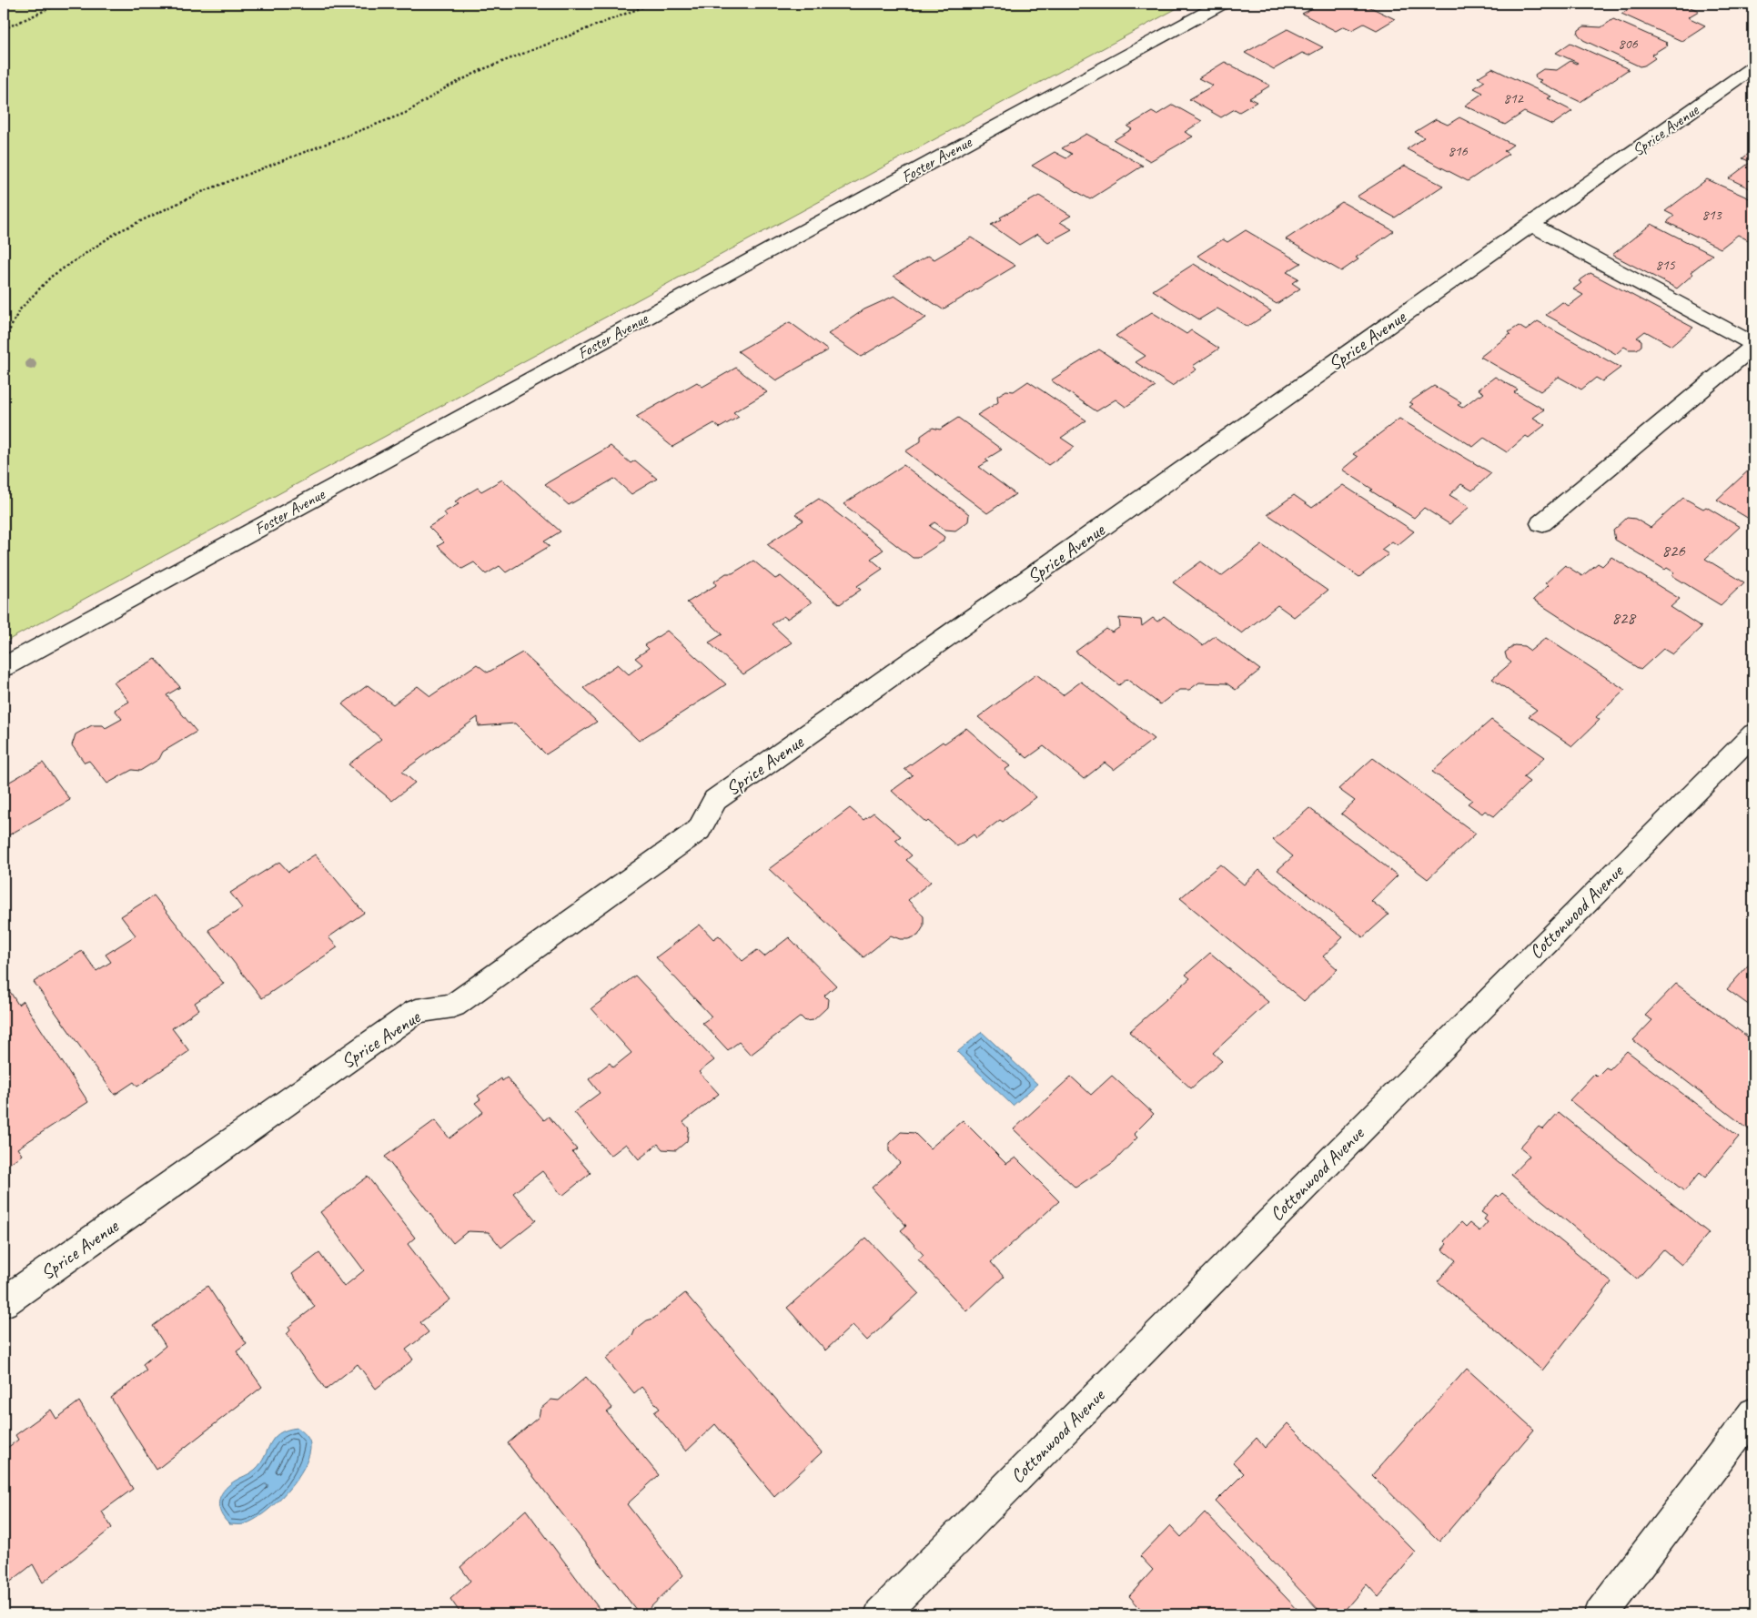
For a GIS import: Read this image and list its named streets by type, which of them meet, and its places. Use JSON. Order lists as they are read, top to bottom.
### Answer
{
  "streets": {
    "street": ["Sprice Avenue", "Foster Avenue", "Cottonwood Avenue"]
  },
  "house_numbers": [
    "806",
    "812",
    "816",
    "813",
    "815",
    "826",
    "828"
  ]
}
